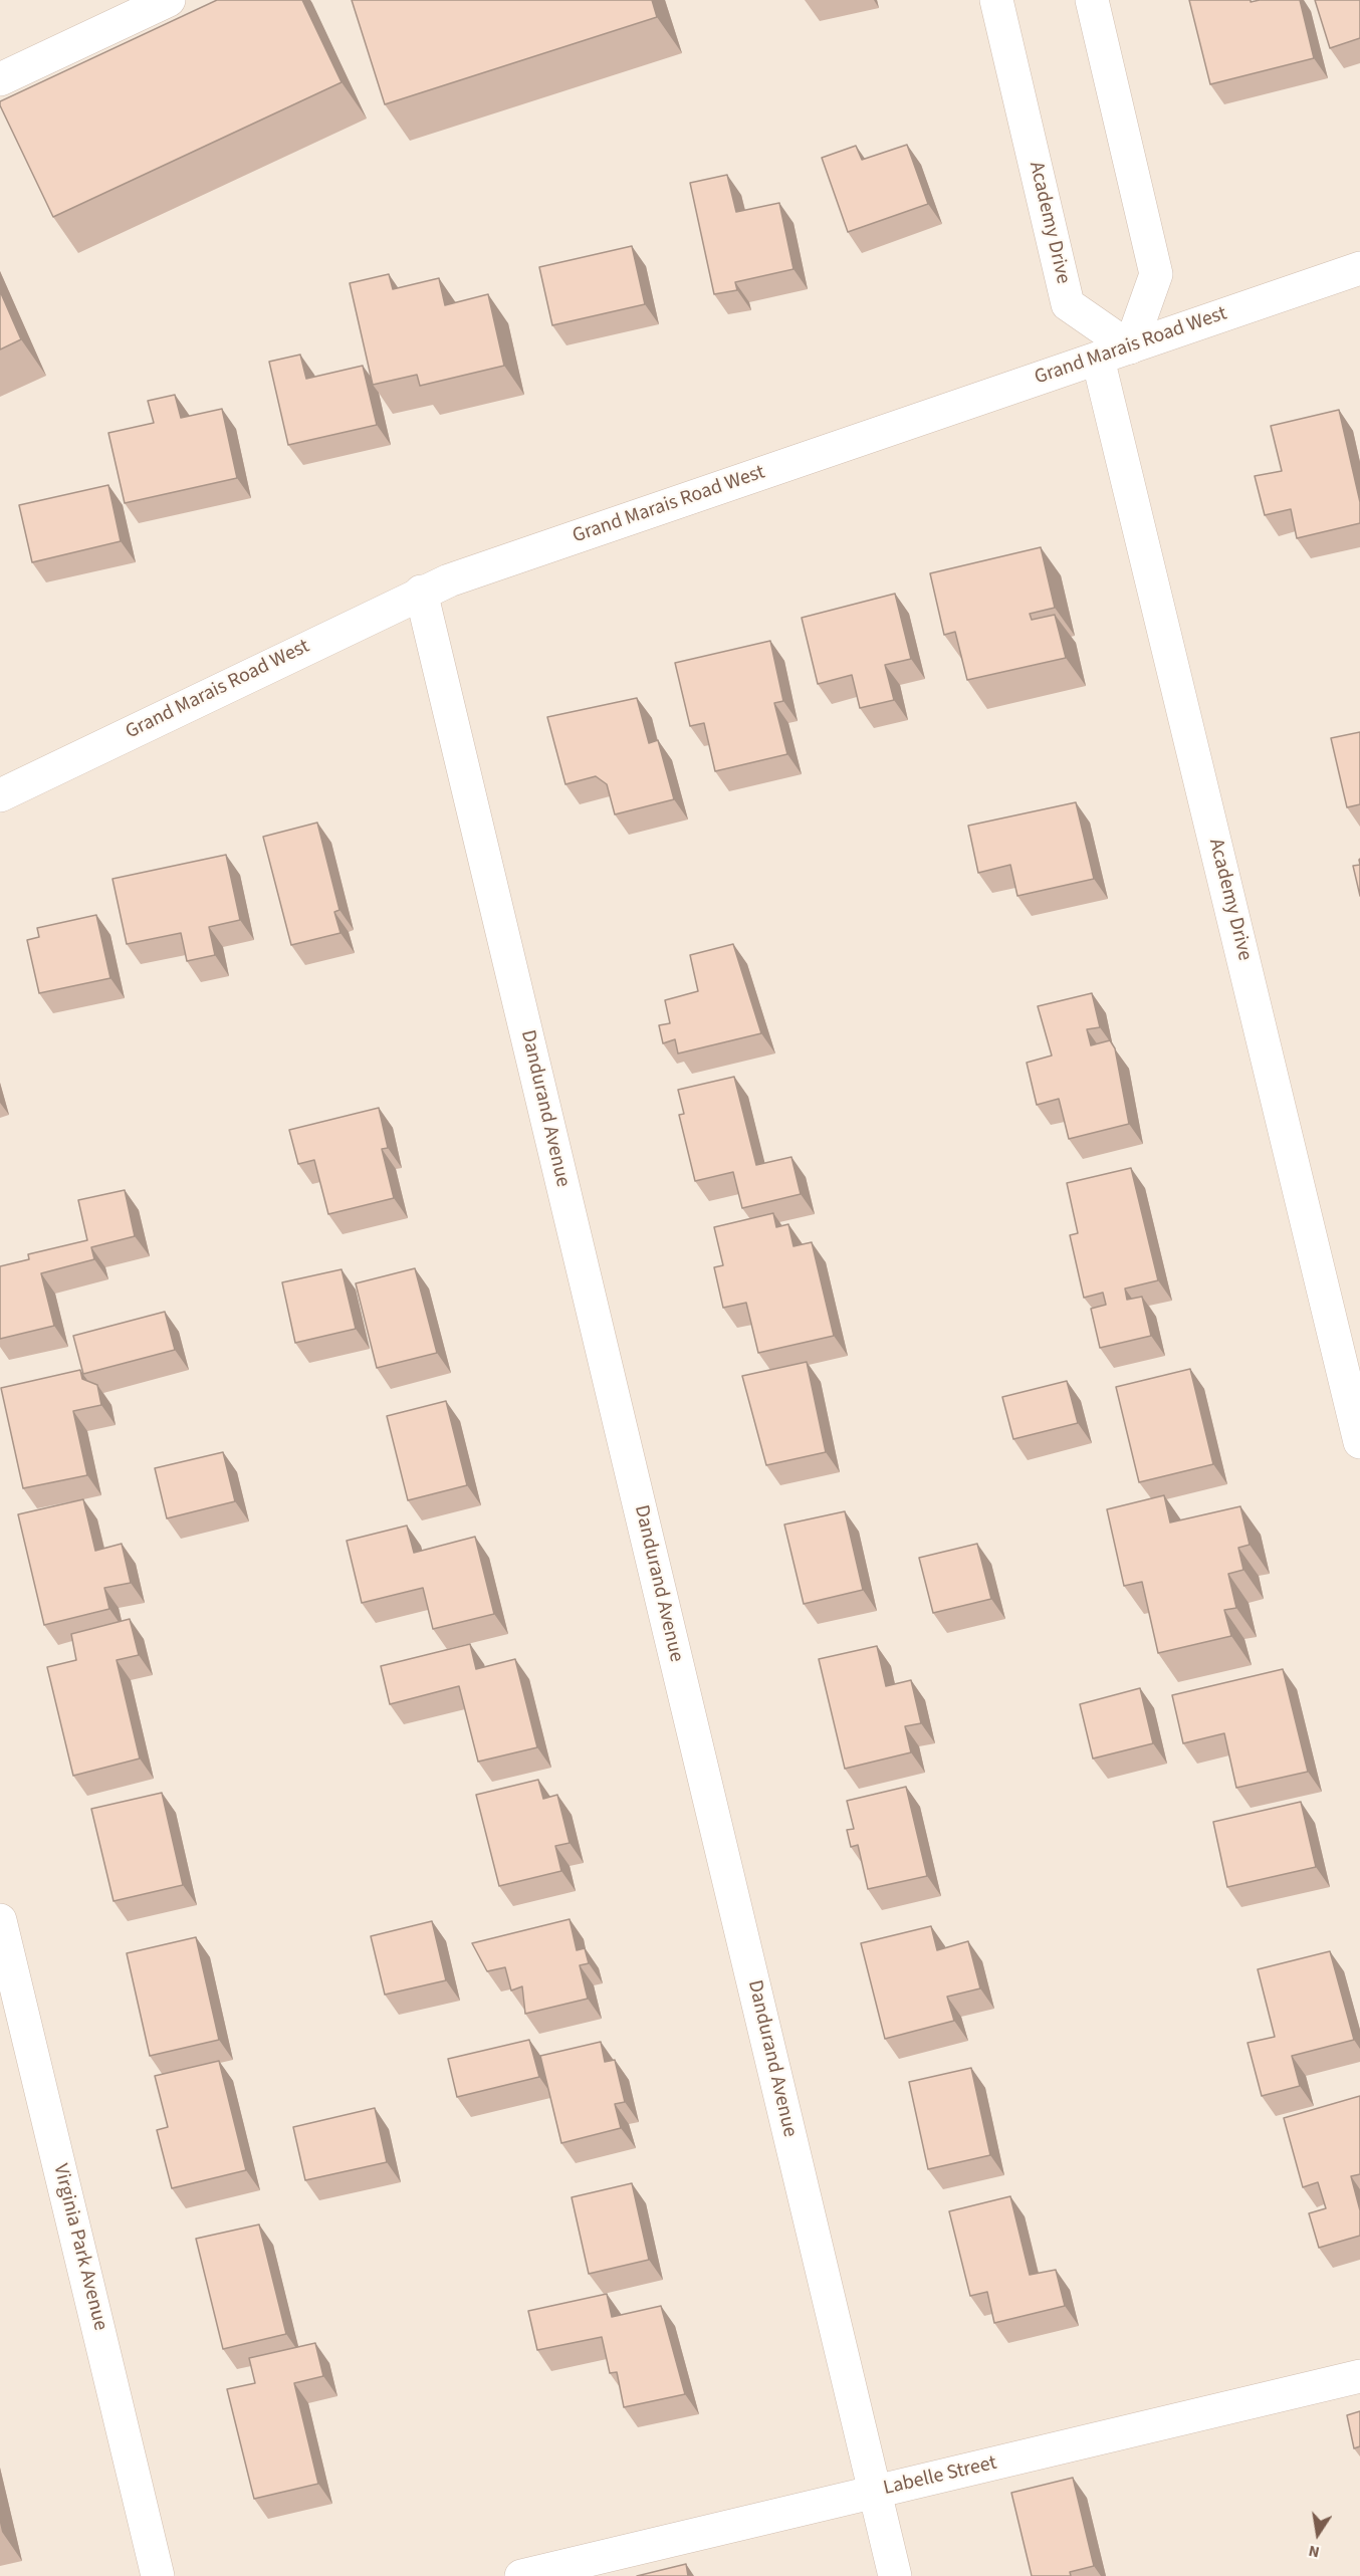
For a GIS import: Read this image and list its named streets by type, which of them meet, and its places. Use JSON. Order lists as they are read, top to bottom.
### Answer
{
  "streets": {
    "street": [
      "Academy Drive",
      "Grand Marais Road West",
      "Dandurand Avenue",
      "Virginia Park Avenue",
      "Labelle Street"
    ]
  },
  "crossings": [
    ["Academy Drive", "Grand Marais Road West"],
    ["Grand Marais Road West", "Dandurand Avenue"],
    ["Dandurand Avenue", "Labelle Street"]
  ],
  "north": "bottom"
}
